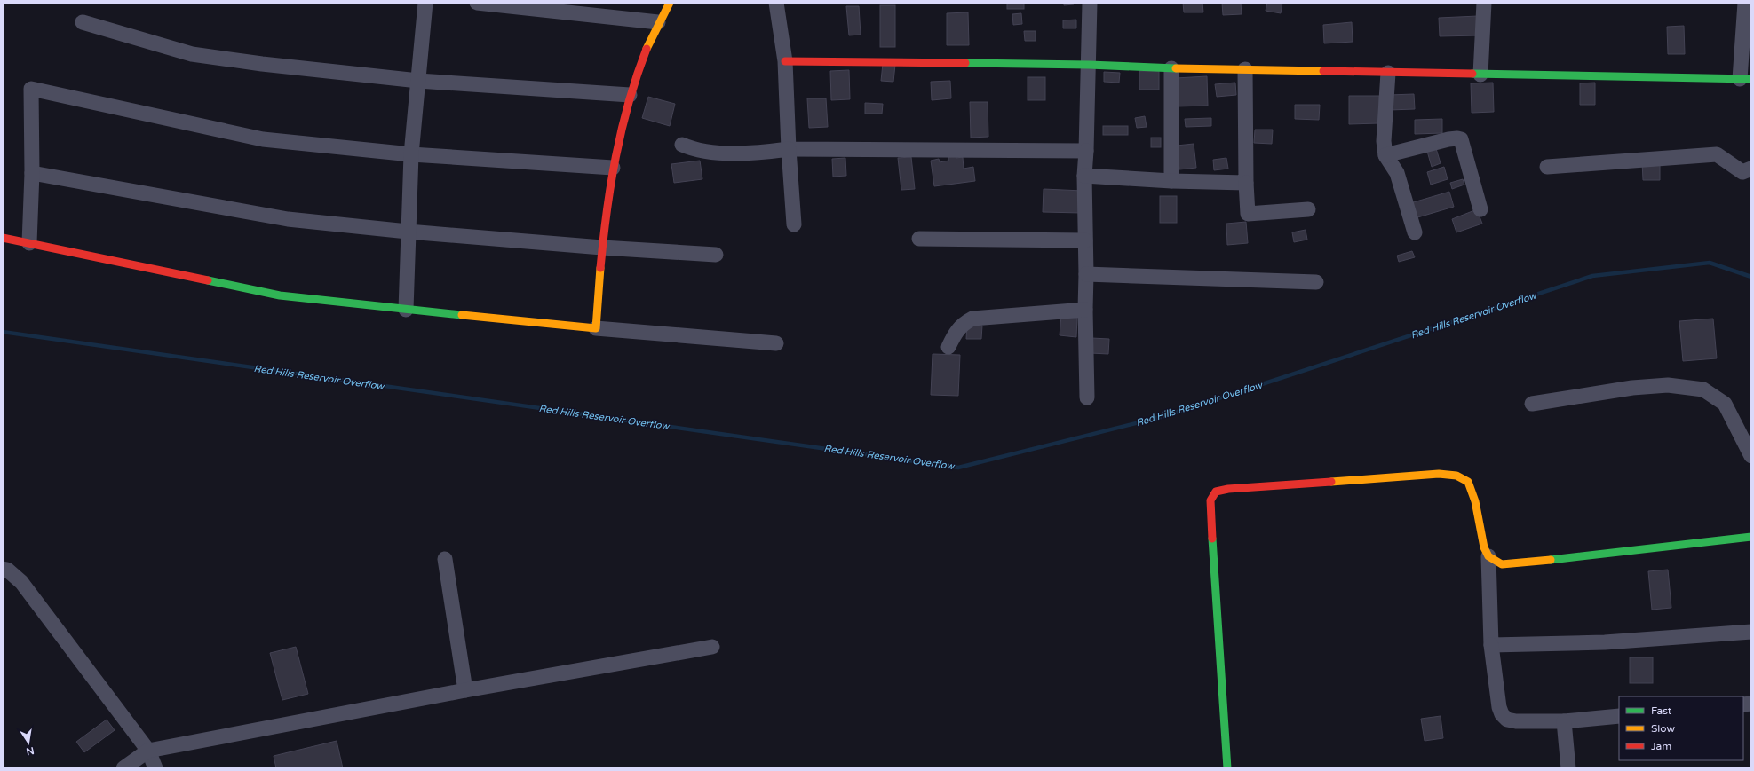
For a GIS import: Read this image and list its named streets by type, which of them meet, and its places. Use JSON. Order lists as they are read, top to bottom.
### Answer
{
  "water": ["Red Hills Reservoir Overflow"],
  "legend": ["Fast", "Slow", "Jam"],
  "north": "bottom"
}
